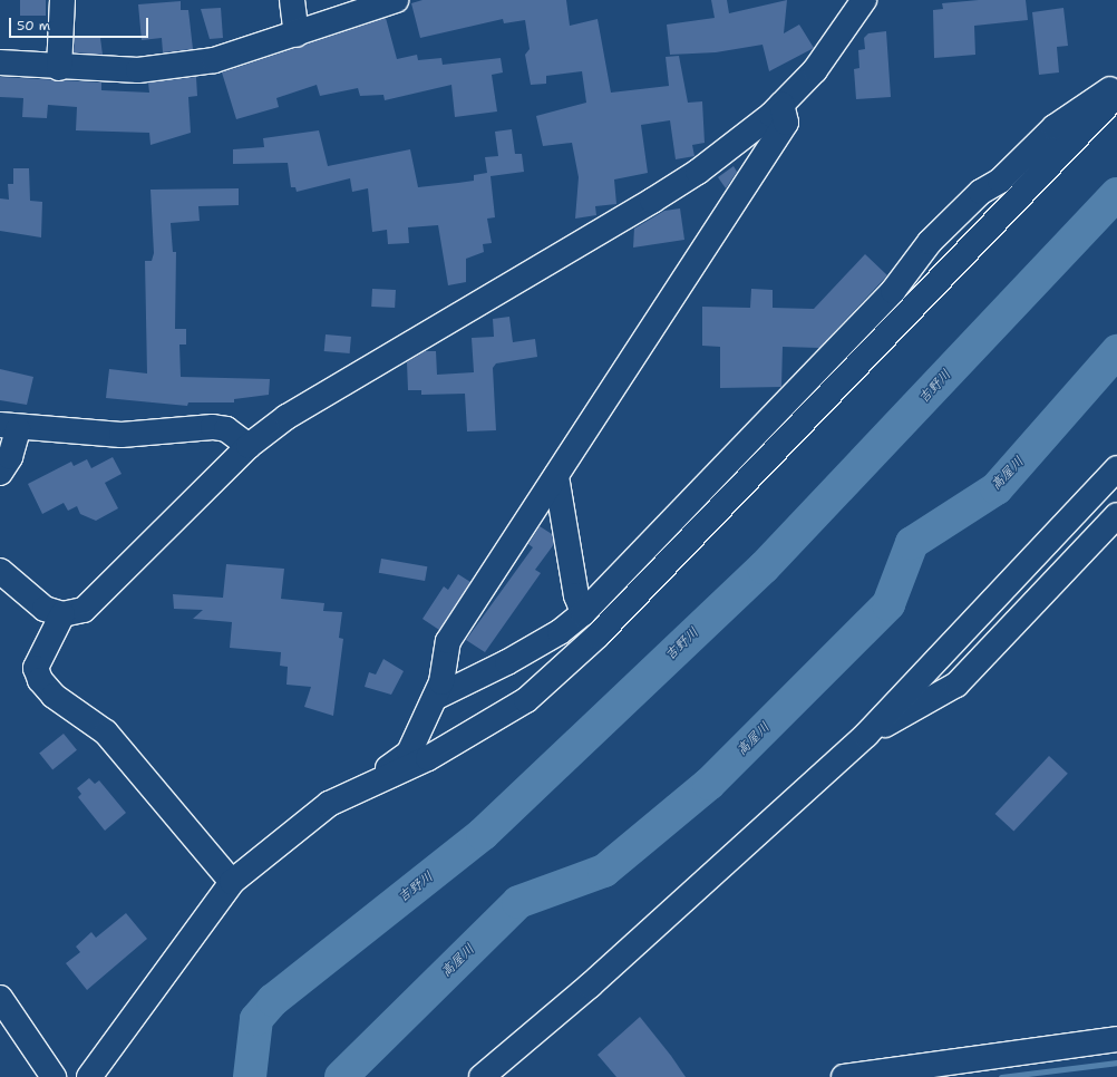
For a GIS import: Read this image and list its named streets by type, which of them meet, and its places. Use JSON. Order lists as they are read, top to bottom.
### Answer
{
  "water": ["吉野川", "高屋川"],
  "scale_bar": "50 m"
}
